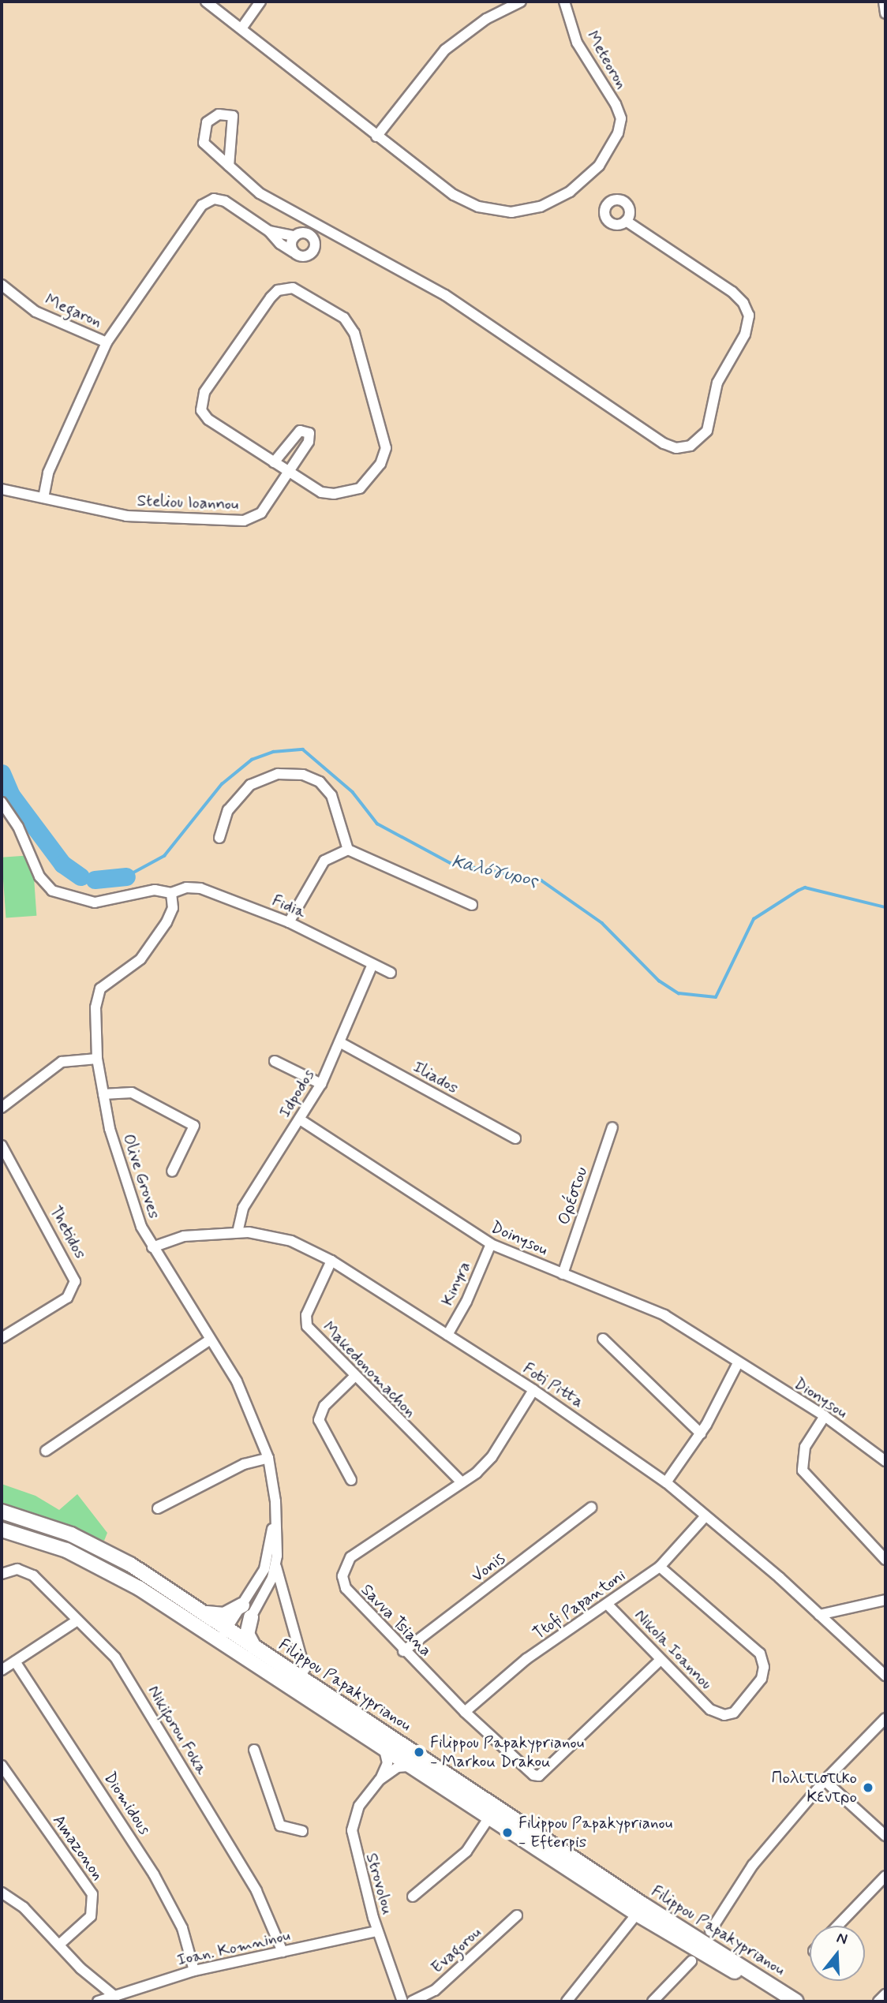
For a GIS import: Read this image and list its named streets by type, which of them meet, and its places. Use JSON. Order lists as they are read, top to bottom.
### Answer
{
  "streets": {
    "main road": ["Filippou Papakyprianou"],
    "street": [
      "Meteoron",
      "Megaron",
      "Steliou Ioannou",
      "Fidia",
      "Iliados",
      "Idpodos",
      "Olive Groves",
      "Ορέστου",
      "Thetidos",
      "Doinysou",
      "Kinyra",
      "Makedonomachon",
      "Foti Pitta",
      "Dionysou",
      "Vonis",
      "Ttofi Papantoni",
      "Savva Tsiana",
      "Nikola Ioannou",
      "Nikiforou Foka",
      "Diomidous",
      "Amazonon",
      "Strovolou",
      "Ioan. Komninou",
      "Evagorou"
    ]
  },
  "crossings": [
    ["Fidia", "Idpodos"],
    ["Fidia", "Olive Groves"],
    ["Iliados", "Idpodos"],
    ["Idpodos", "Doinysou"],
    ["Idpodos", "Foti Pitta"],
    ["Olive Groves", "Foti Pitta"],
    ["Olive Groves", "Filippou Papakyprianou"],
    ["Ορέστου", "Doinysou"],
    ["Doinysou", "Kinyra"],
    ["Doinysou", "Dionysou"],
    ["Kinyra", "Foti Pitta"],
    ["Makedonomachon", "Foti Pitta"],
    ["Makedonomachon", "Savva Tsiana"],
    ["Foti Pitta", "Ttofi Papantoni"],
    ["Foti Pitta", "Savva Tsiana"],
    ["Vonis", "Savva Tsiana"],
    ["Ttofi Papantoni", "Savva Tsiana"],
    ["Ttofi Papantoni", "Nikola Ioannou"],
    ["Savva Tsiana", "Nikola Ioannou"],
    ["Filippou Papakyprianou", "Strovolou"],
    ["Nikiforou Foka", "Ioan. Komninou"],
    ["Diomidous", "Ioan. Komninou"],
    ["Strovolou", "Ioan. Komninou"]
  ],
  "water": ["Καλόγυρος"],
  "places": ["Filippou Papakyprianou - Markou Drakou", "Πολιτιστικο Κεντρο", "Filippou Papakyprianou - Efterpis"],
  "north": "top"
}
